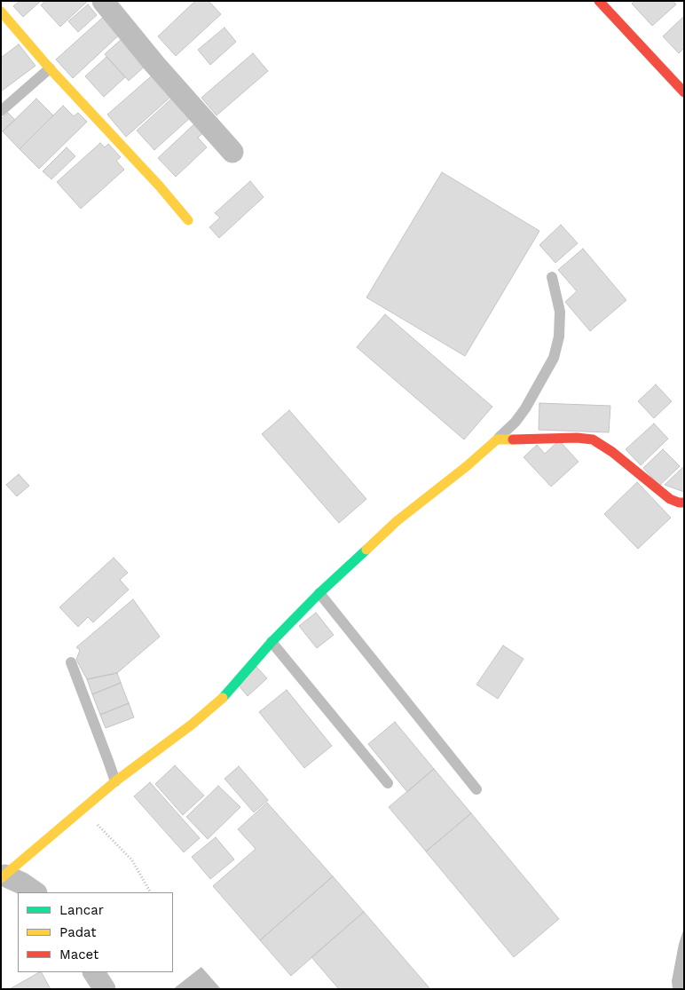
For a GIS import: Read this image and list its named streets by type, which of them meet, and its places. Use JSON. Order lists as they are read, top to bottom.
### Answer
{
  "legend": ["Lancar", "Padat", "Macet"]
}
